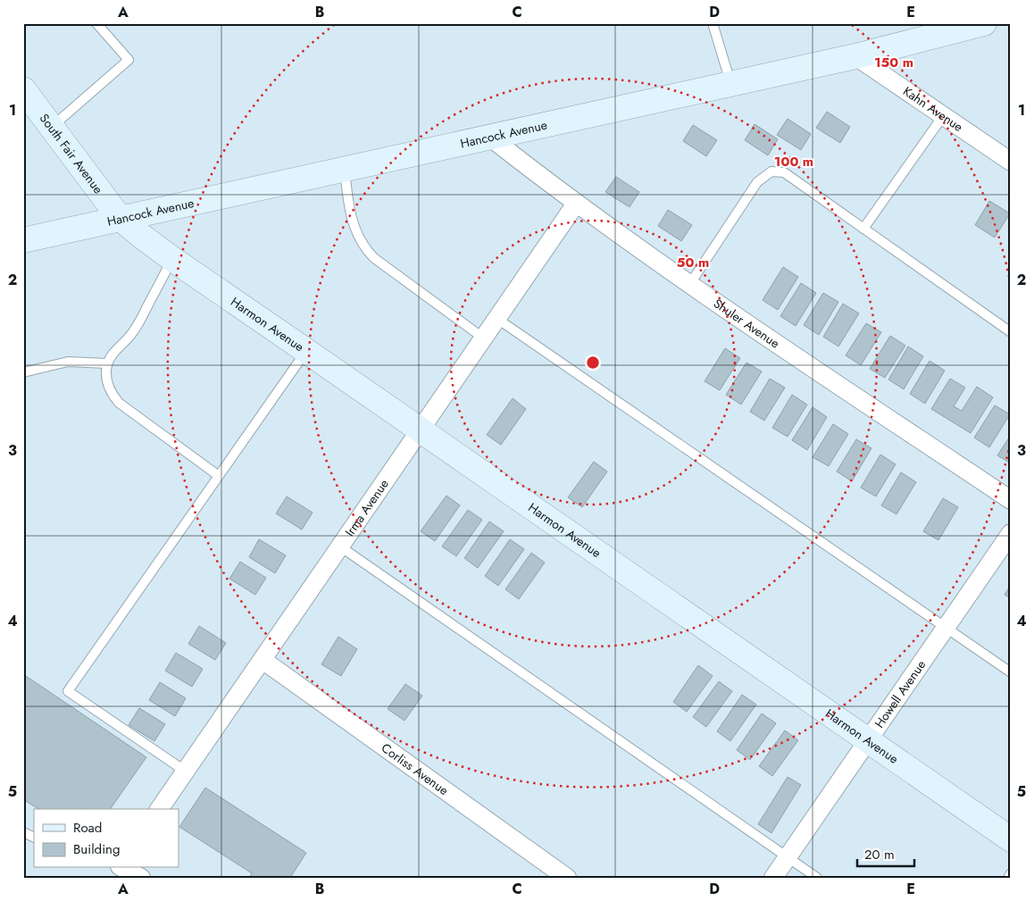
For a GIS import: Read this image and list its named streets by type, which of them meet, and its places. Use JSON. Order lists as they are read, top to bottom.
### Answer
{
  "streets": {
    "street": [
      "Kahn Avenue",
      "Hancock Avenue",
      "South Fair Avenue",
      "Harmon Avenue",
      "Shuler Avenue",
      "Irma Avenue",
      "Howell Avenue",
      "Corliss Avenue"
    ]
  },
  "crossings": [
    ["Kahn Avenue", "Hancock Avenue"],
    ["Hancock Avenue", "South Fair Avenue"],
    ["Hancock Avenue", "Harmon Avenue"],
    ["Hancock Avenue", "Shuler Avenue"],
    ["South Fair Avenue", "Harmon Avenue"],
    ["Harmon Avenue", "Irma Avenue"],
    ["Harmon Avenue", "Howell Avenue"],
    ["Shuler Avenue", "Irma Avenue"],
    ["Irma Avenue", "Corliss Avenue"]
  ],
  "legend": ["Road", "Building"],
  "scale_bar": "20 m",
  "grid": {
    "columns": [
      "A",
      "B",
      "C",
      "D",
      "E"
    ],
    "rows": [
      "1",
      "2",
      "3",
      "4",
      "5"
    ]
  },
  "rings": ["150 m", "100 m", "50 m"]
}
